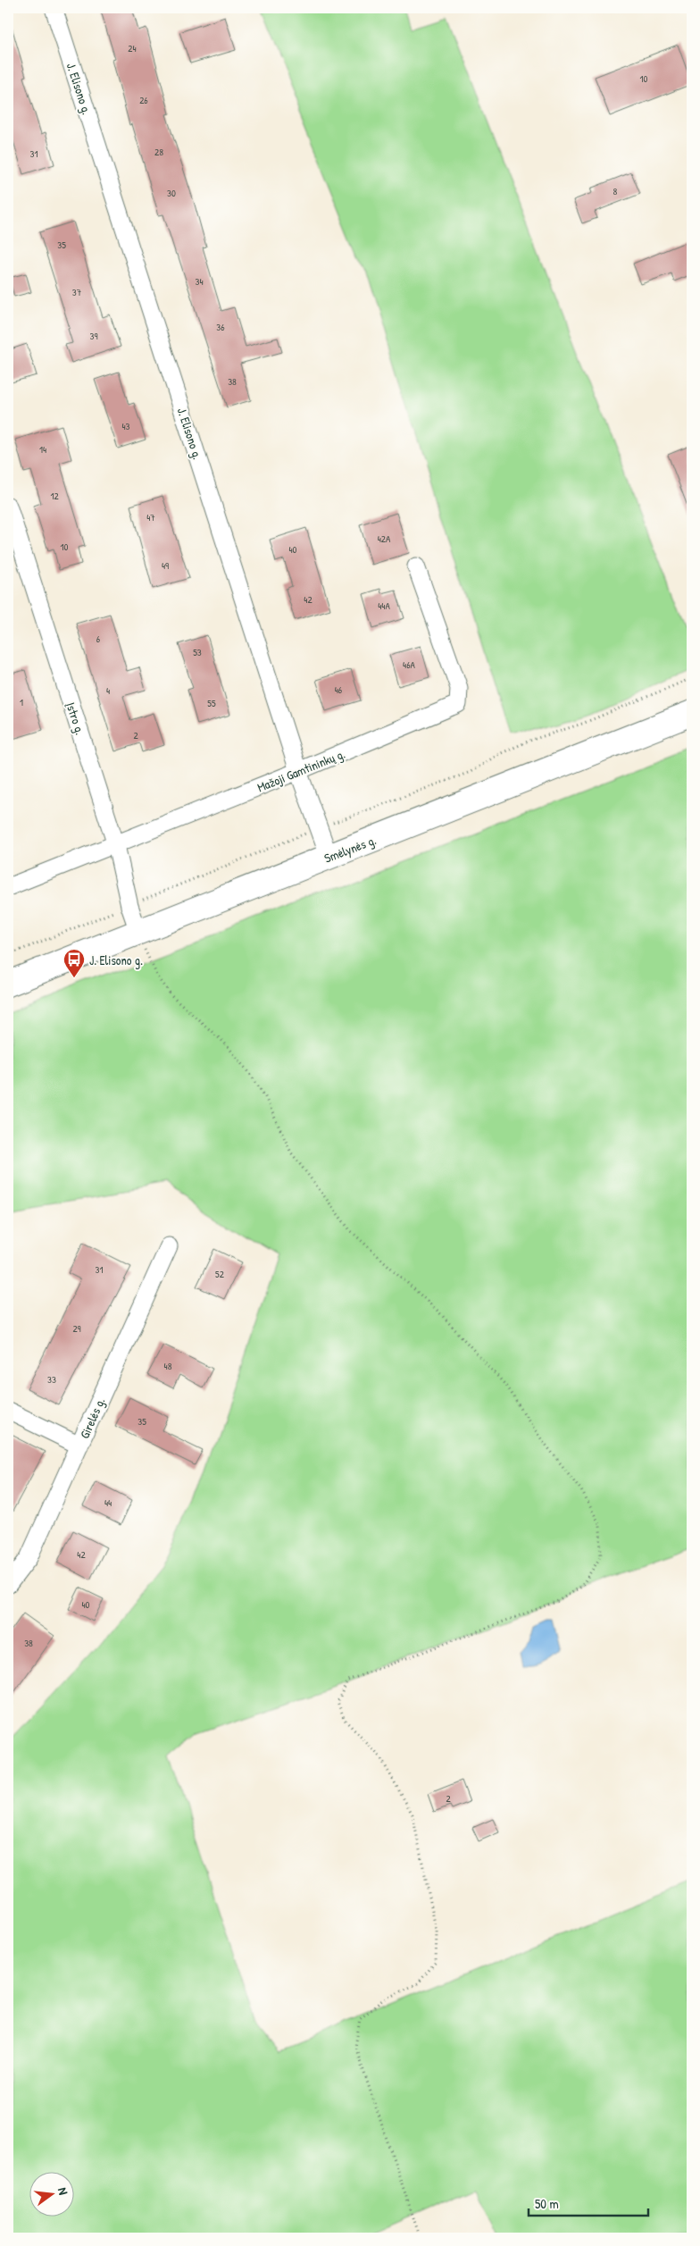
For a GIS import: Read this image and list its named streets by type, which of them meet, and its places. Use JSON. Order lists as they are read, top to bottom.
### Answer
{
  "streets": {
    "highway": ["Smėlynės g."],
    "street": [
      "J. Elisono g.",
      "Įstro g.",
      "Mažoji Gamtininkų g.",
      "Girelės g."
    ]
  },
  "crossings": [
    ["J. Elisono g.", "Mažoji Gamtininkų g."],
    ["J. Elisono g.", "Smėlynės g."],
    ["Įstro g.", "Mažoji Gamtininkų g."],
    ["Įstro g.", "Smėlynės g."]
  ],
  "places": {
    "bus stop": ["J. Elisono g."]
  },
  "house_numbers": [
    "24",
    "10",
    "26",
    "28",
    "31",
    "8",
    "30",
    "35",
    "34",
    "37",
    "36",
    "39",
    "38",
    "43",
    "14",
    "12",
    "47",
    "42A",
    "10",
    "40",
    "49",
    "42",
    "44A",
    "6",
    "53",
    "46A",
    "46",
    "4",
    "1",
    "55",
    "2",
    "31",
    "52",
    "29",
    "48",
    "33",
    "35",
    "44",
    "42",
    "40",
    "38",
    "2"
  ],
  "scale_bar": "50 m",
  "north": "right"
}
